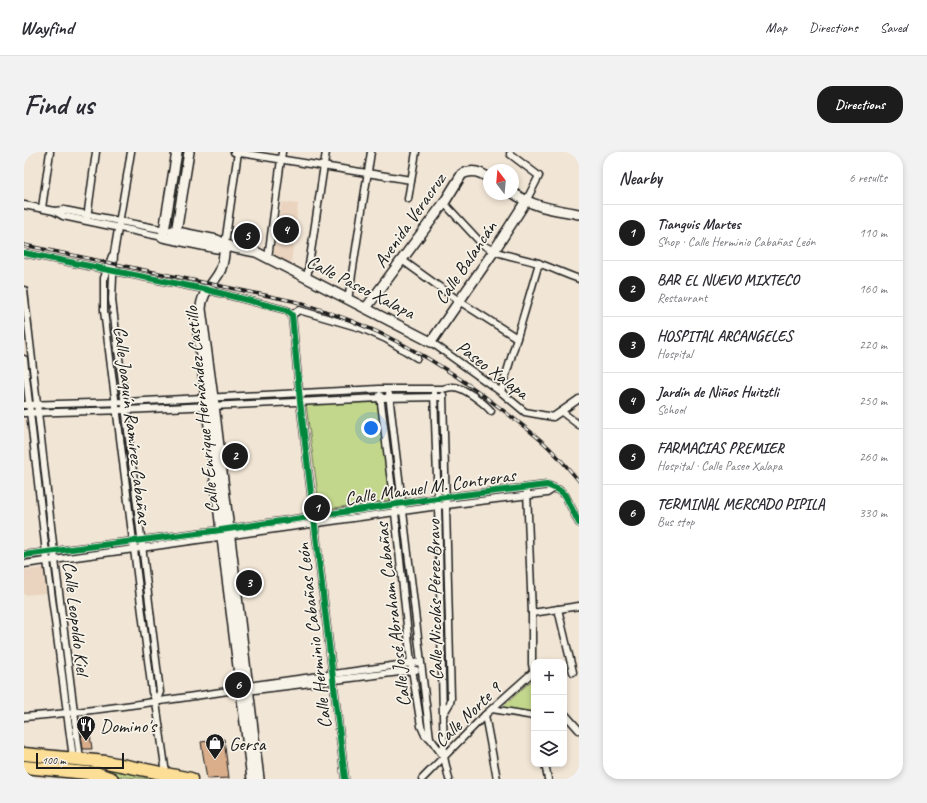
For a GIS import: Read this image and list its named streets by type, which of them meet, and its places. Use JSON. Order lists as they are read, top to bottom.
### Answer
{
  "streets": {
    "main road": [
      "Avenida Veracruz",
      "Calle Balancán",
      "Calle Paseo Xalapa",
      "Calle Enrique Hernández Castillo"
    ],
    "street": [
      "Paseo Xalapa",
      "Calle Joaquín Ramírez Cabañas",
      "Calle Manuel M. Contreras",
      "Calle Nicolás Pérez Bravo",
      "Calle José Abraham Cabañas",
      "Calle Leopoldo Kiel",
      "Calle Herminio Cabañas León",
      "Calle Norte 9"
    ]
  },
  "crossings": [
    ["Avenida Veracruz", "Calle Paseo Xalapa"],
    ["Calle Balancán", "Calle Paseo Xalapa"],
    ["Calle Balancán", "Paseo Xalapa"],
    ["Calle Paseo Xalapa", "Paseo Xalapa"],
    ["Calle Paseo Xalapa", "Calle Enrique Hernández Castillo"],
    ["Calle Enrique Hernández Castillo", "Calle Manuel M. Contreras"],
    ["Calle Joaquín Ramírez Cabañas", "Calle Manuel M. Contreras"],
    ["Calle Manuel M. Contreras", "Calle Nicolás Pérez Bravo"],
    ["Calle Manuel M. Contreras", "Calle José Abraham Cabañas"],
    ["Calle Manuel M. Contreras", "Calle Leopoldo Kiel"],
    ["Calle Manuel M. Contreras", "Calle Herminio Cabañas León"],
    ["Calle Nicolás Pérez Bravo", "Calle José Abraham Cabañas"],
    ["Calle Nicolás Pérez Bravo", "Calle Norte 9"],
    ["Calle José Abraham Cabañas", "Calle Norte 9"]
  ],
  "places": {
    "restaurant": ["Domino's"],
    "shop": ["Gersa"]
  },
  "scale_bar": "100 m",
  "north": "top",
  "page": {
    "header": "Wayfind",
    "nav": ["Map", "Directions", "Saved"],
    "buttons": "Directions",
    "title": "Find us",
    "heading": ["Nearby", "6 results"],
    "list": [
      {
        "mark": "1",
        "name": "Tianguis Martes",
        "note": "Shop · Calle Herminio Cabañas León",
        "value": "110 m"
      },
      {
        "mark": "2",
        "name": "BAR EL NUEVO MIXTECO",
        "note": "Restaurant",
        "value": "160 m"
      },
      {
        "mark": "3",
        "name": "HOSPITAL ARCANGELES",
        "note": "Hospital",
        "value": "220 m"
      },
      {
        "mark": "4",
        "name": "Jardín de Niños Huitztli",
        "note": "School",
        "value": "250 m"
      },
      {
        "mark": "5",
        "name": "FARMACIAS PREMIER",
        "note": "Hospital · Calle Paseo Xalapa",
        "value": "260 m"
      },
      {
        "mark": "6",
        "name": "TERMINAL MERCADO PIPILA",
        "note": "Bus stop",
        "value": "330 m"
      }
    ],
    "pins": [
      "4",
      "5",
      "2",
      "1",
      "3",
      "6"
    ],
    "map_buttons": ["+", "−"],
    "scale": "100 m"
  }
}
